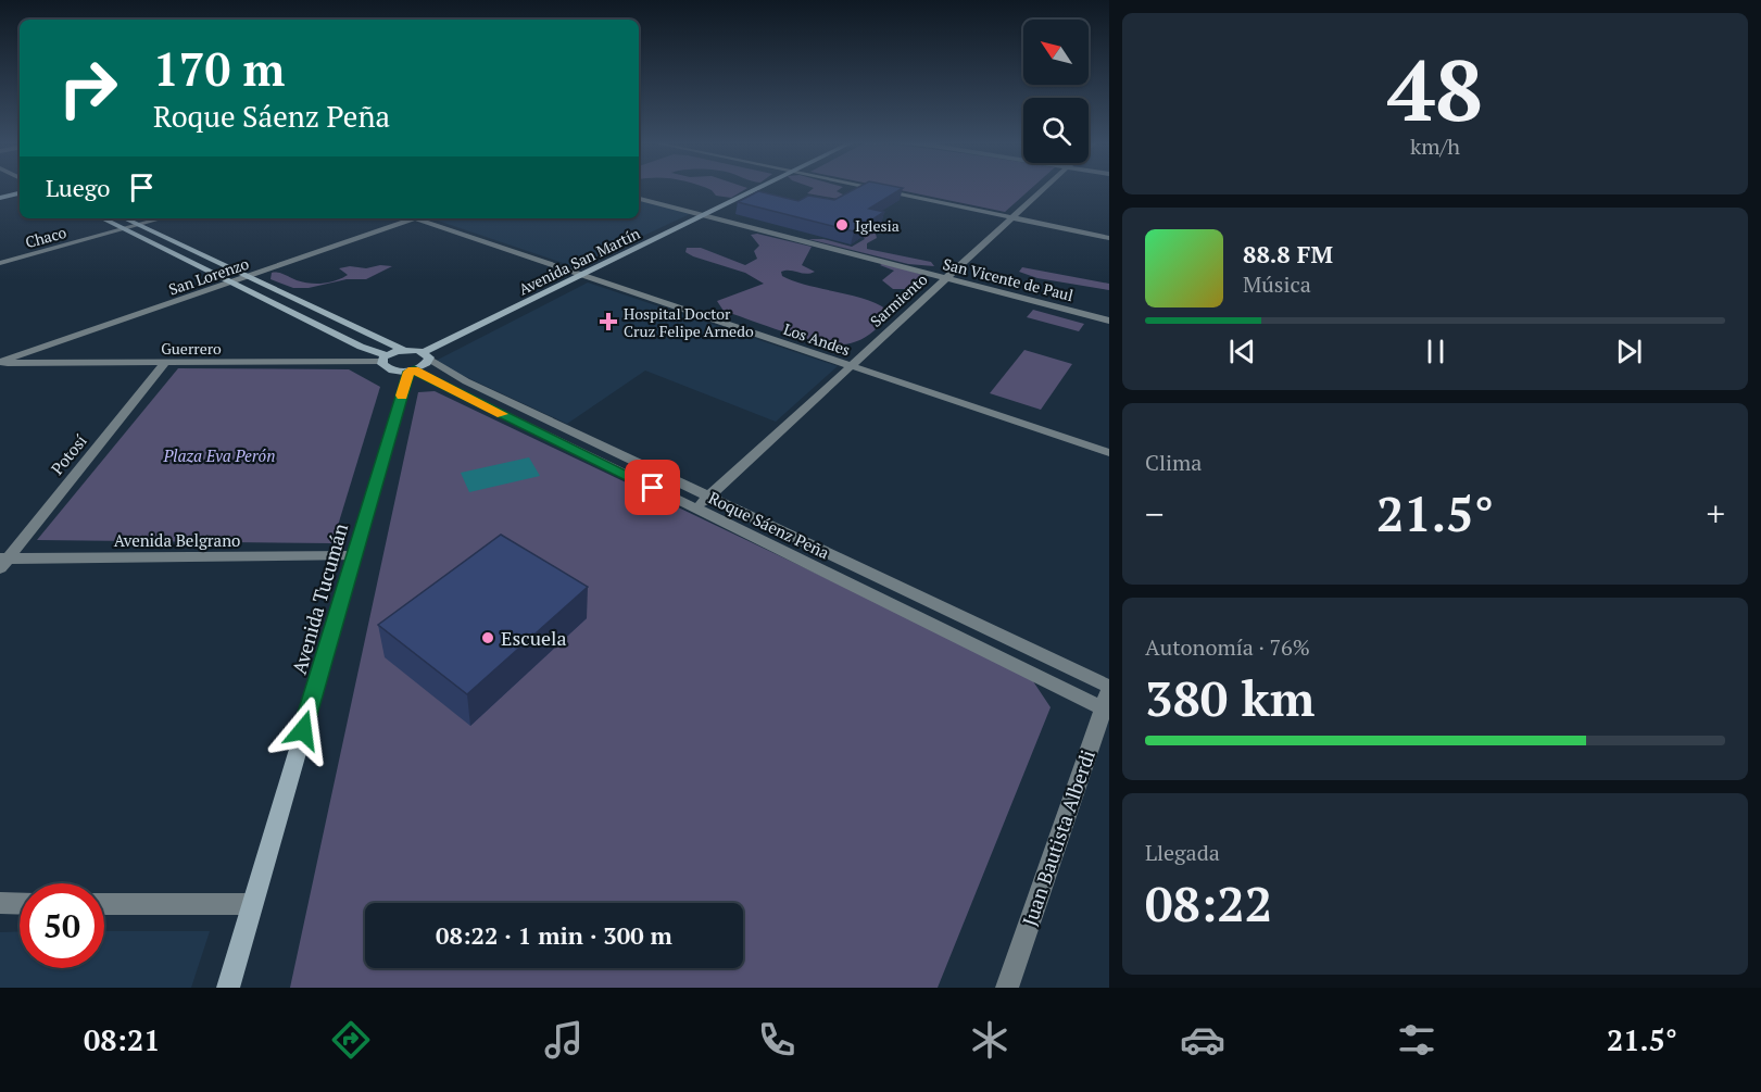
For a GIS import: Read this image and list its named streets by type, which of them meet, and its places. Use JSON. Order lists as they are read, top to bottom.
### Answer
{
  "streets": {
    "main road": ["Avenida San Martín", "Avenida Tucumán"],
    "street": [
      "Chaco",
      "San Lorenzo",
      "San Vicente de Paul",
      "Sarmiento",
      "Los Andes",
      "Guerrero",
      "Potosí",
      "Roque Sáenz Peña",
      "Avenida Belgrano",
      "Juan Bautista Alberdi"
    ]
  },
  "crossings": [
    ["Avenida San Martín", "San Vicente de Paul"],
    ["Avenida San Martín", "Los Andes"],
    ["Avenida San Martín", "Roque Sáenz Peña"],
    ["Avenida San Martín", "Avenida Tucumán"],
    ["San Lorenzo", "Guerrero"],
    ["San Vicente de Paul", "Sarmiento"],
    ["Sarmiento", "Los Andes"],
    ["Sarmiento", "Roque Sáenz Peña"],
    ["Guerrero", "Potosí"],
    ["Potosí", "Avenida Belgrano"],
    ["Roque Sáenz Peña", "Avenida Tucumán"],
    ["Roque Sáenz Peña", "Juan Bautista Alberdi"],
    ["Avenida Belgrano", "Avenida Tucumán"]
  ],
  "parks": ["Plaza Eva Perón"],
  "places": {
    "other": ["Iglesia", "Escuela"],
    "health": ["Hospital Doctor Cruz Felipe Arnedo"]
  },
  "north": "top left",
  "page": {
    "tile": [
      ["48", "km/h"],
      "Clima",
      ["Autonomía · 76%", "380 km"],
      ["Llegada", "08:22"]
    ],
    "turn": ["170 m", "Roque Sáenz Peña"],
    "then": "Luego",
    "song": ["88.8 FM", "Música"],
    "heat": ["−", "21.5°", "+"],
    "limit": "50",
    "trip": "08:22 · 1 min · 300 m",
    "tabs": ["08:21", "21.5°"]
  }
}
